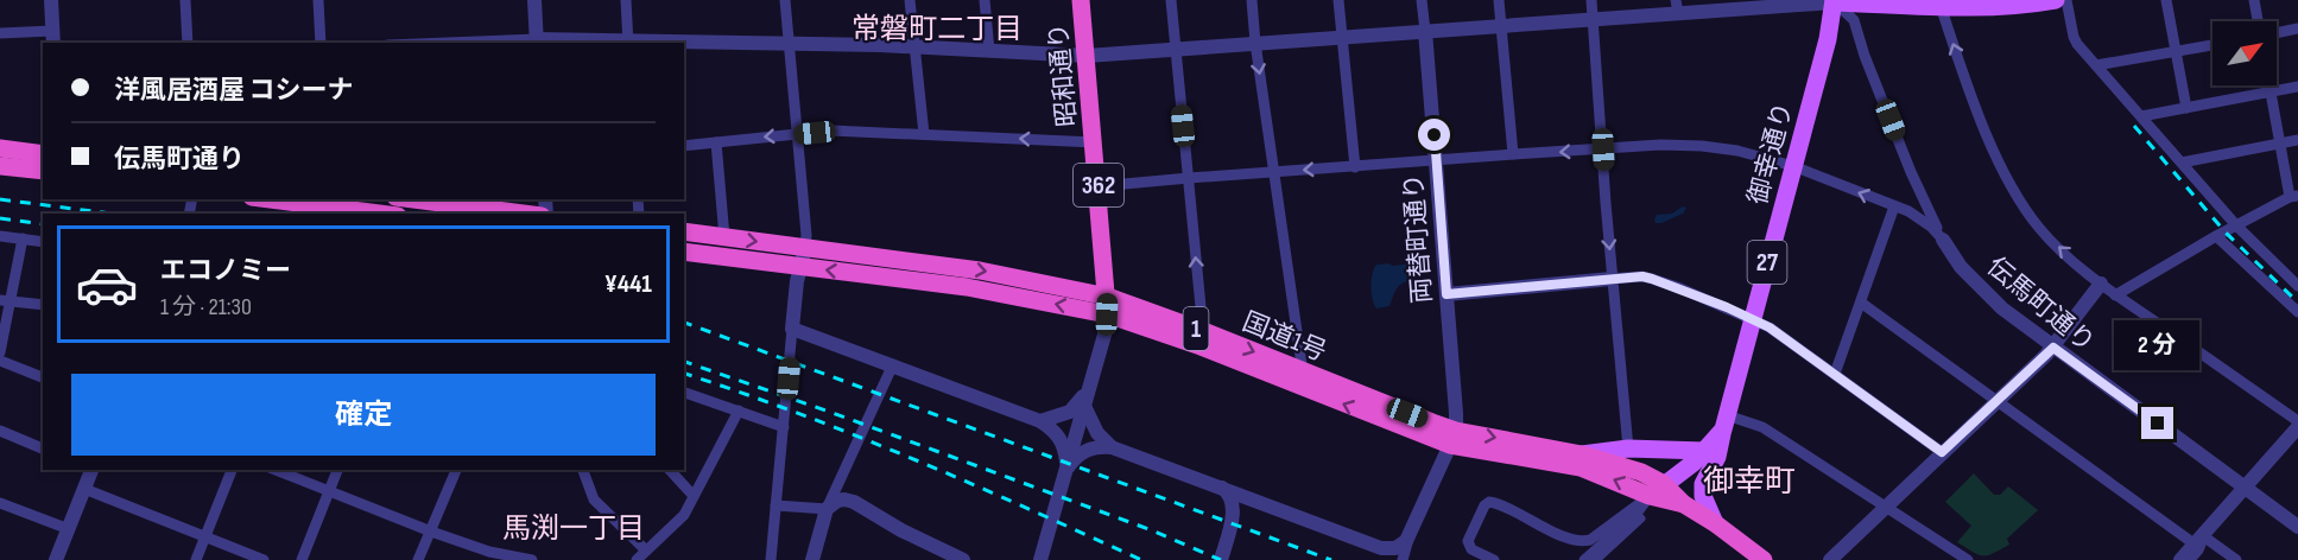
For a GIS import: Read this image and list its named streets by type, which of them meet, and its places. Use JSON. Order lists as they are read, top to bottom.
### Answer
{
  "streets": {
    "highway": [
      "昭和通り",
      "362",
      "1",
      "国道1号"
    ],
    "main road": ["御幸通り", "27"],
    "street": ["両替町通り", "伝馬町通り"]
  },
  "crossings": [
    ["昭和通り", "国道1号"],
    ["御幸通り", "27"],
    ["御幸通り", "伝馬町通り"],
    ["御幸通り", "国道1号"],
    ["両替町通り", "国道1号"],
    ["27", "国道1号"]
  ],
  "districts": ["常磐町二丁目", "御幸町", "馬渕一丁目"],
  "north": "top right",
  "page": {
    "banner": ["洋風居酒屋 コシーナ", "伝馬町通り"],
    "list": [
      {
        "name": "エコノミー",
        "note": "1 分 · 21:30",
        "value": "¥441"
      }
    ],
    "bubble": "2 分",
    "buttons": "確定"
  }
}
